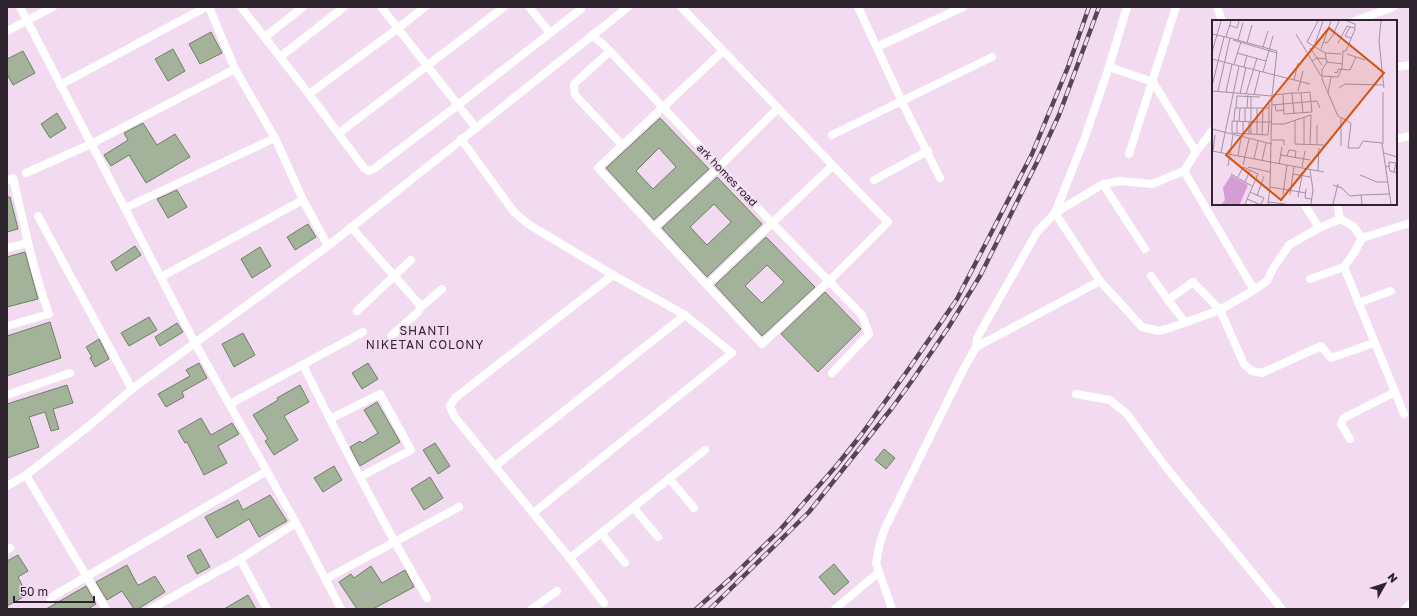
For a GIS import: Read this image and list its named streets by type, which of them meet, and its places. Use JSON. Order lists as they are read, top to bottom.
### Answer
{
  "streets": {
    "street": ["ark homes road"]
  },
  "districts": ["SHANTI NIKETAN COLONY"],
  "scale_bar": "50 m",
  "north": "top right"
}
